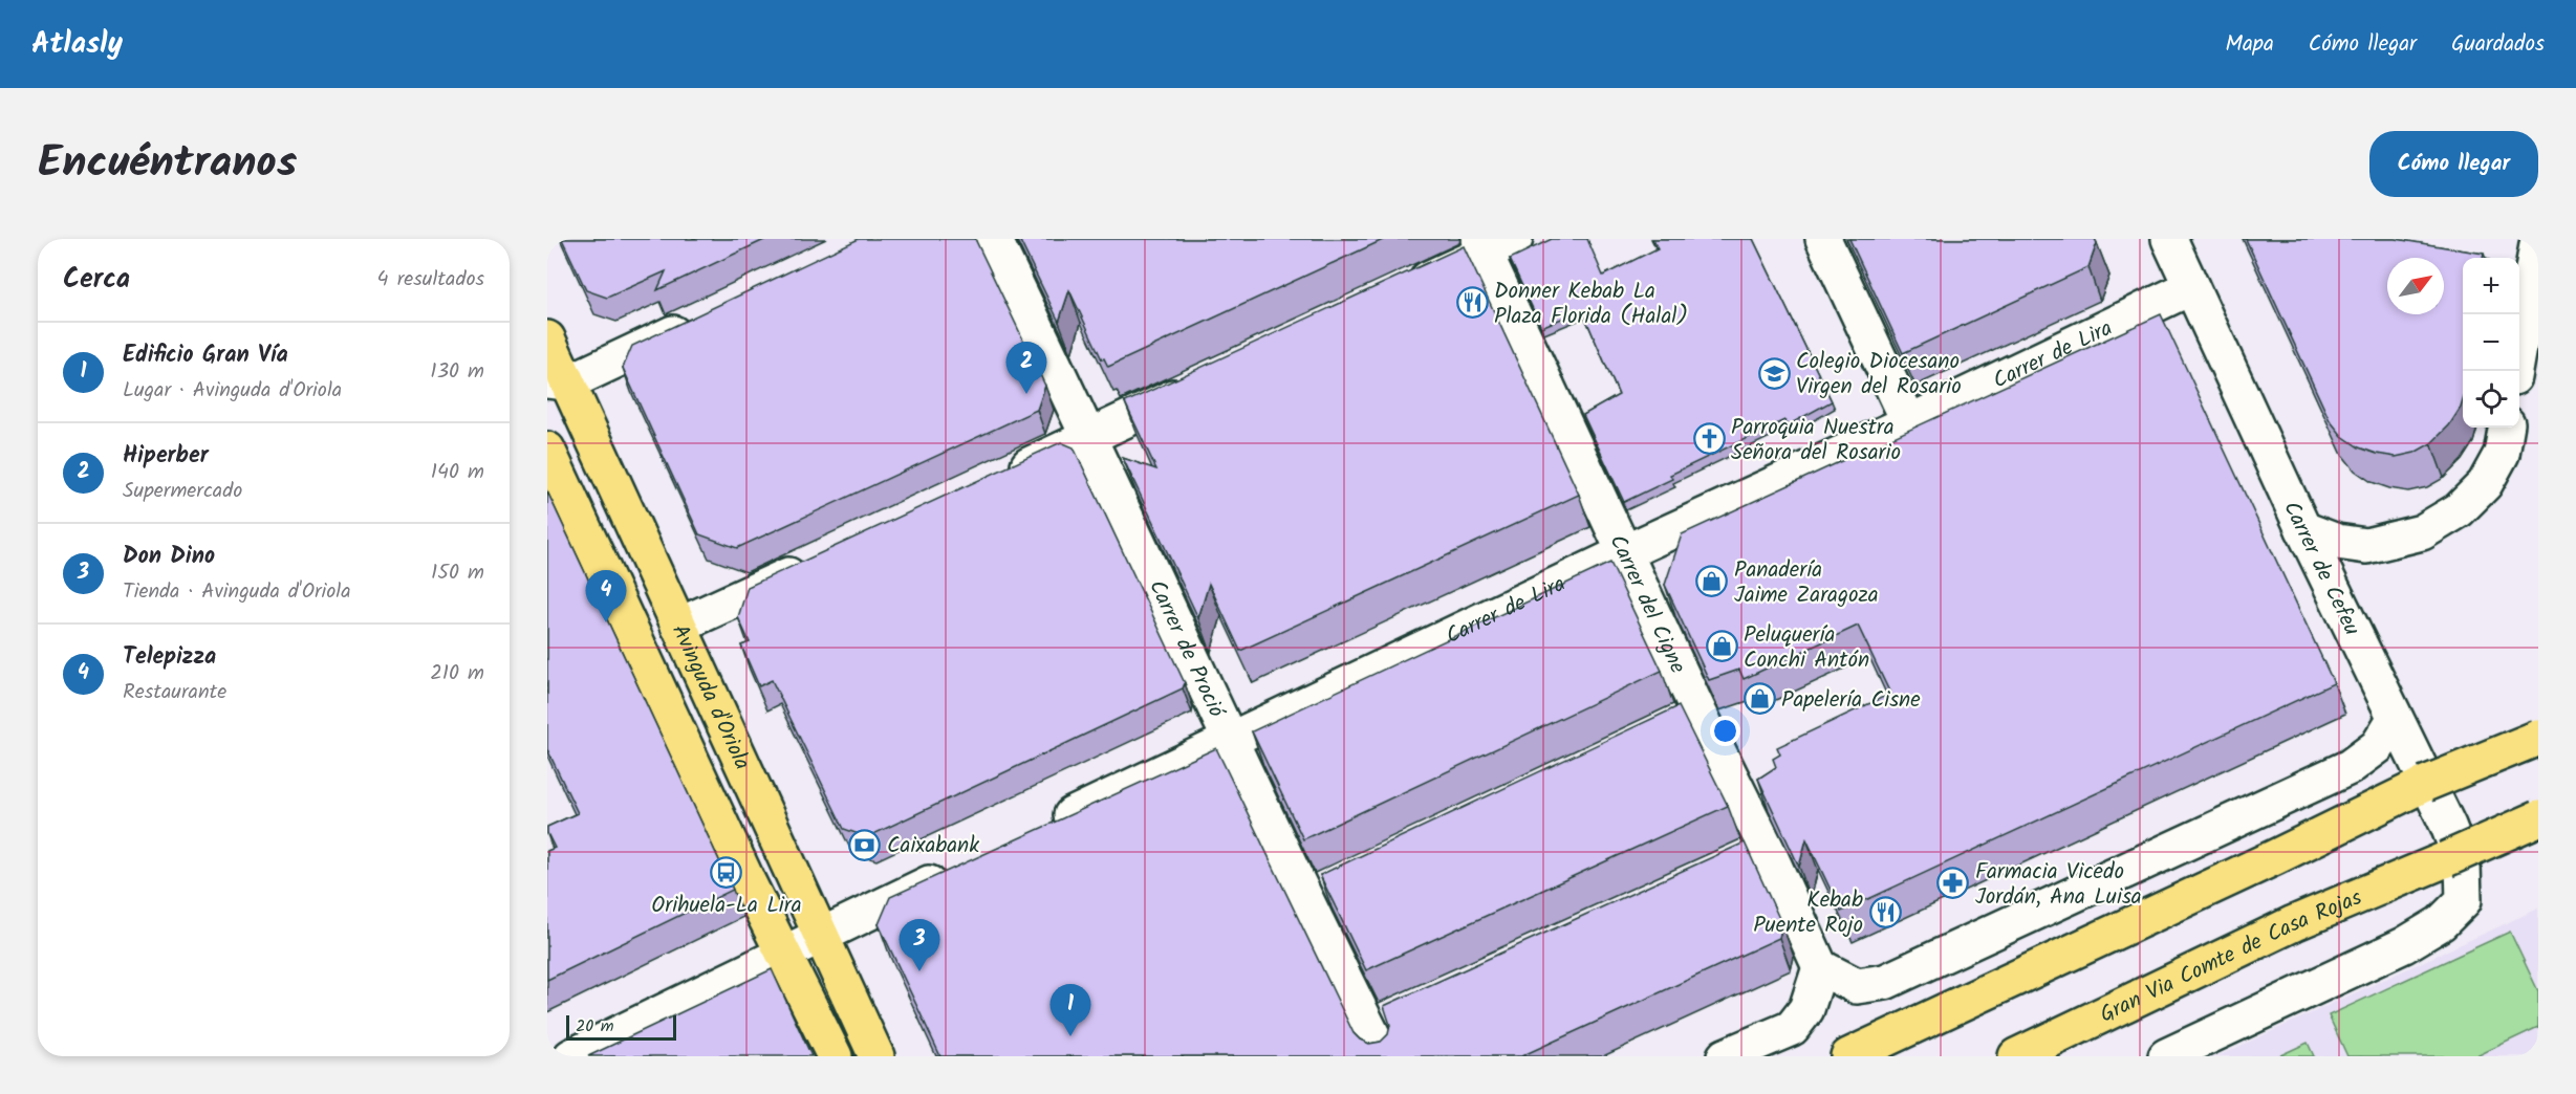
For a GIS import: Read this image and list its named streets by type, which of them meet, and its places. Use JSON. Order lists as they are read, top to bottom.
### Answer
{
  "streets": {
    "main road": ["Avinguda d'Oriola", "Gran Via Comte de Casa Rojas"],
    "street": [
      "Carrer de Lira",
      "Carrer de Cefeu",
      "Carrer del Cigne",
      "Carrer de Proció"
    ]
  },
  "crossings": [
    ["Carrer de Lira", "Carrer de Cefeu"],
    ["Carrer de Lira", "Carrer del Cigne"],
    ["Carrer de Lira", "Carrer de Proció"]
  ],
  "places": {
    "restaurant": ["Donner Kebab La Plaza Florida (Halal)", "Kebab Puente Rojo"],
    "school or university": ["Colegio Diocesano Virgen del Rosario"],
    "church": ["Parroquia Nuestra Señora del Rosario"],
    "shop": ["Panadería Jaime Zaragoza", "Peluquería Conchi Antón", "Papelería Cisne"],
    "bank": ["Caixabank"],
    "bus stop": ["Orihuela-La Lira"],
    "pharmacy": ["Farmacia Vicedo Jordán, Ana Luisa"]
  },
  "scale_bar": "20 m",
  "north": "top right",
  "page": {
    "header": "Atlasly",
    "nav": ["Mapa", "Cómo llegar", "Guardados"],
    "title": "Encuéntranos",
    "buttons": "Cómo llegar",
    "heading": ["Cerca", "4 resultados"],
    "map_buttons": ["+", "−"],
    "list": [
      {
        "mark": "1",
        "name": "Edificio Gran Vía",
        "note": "Lugar · Avinguda d'Oriola",
        "value": "130 m"
      },
      {
        "mark": "2",
        "name": "Hiperber",
        "note": "Supermercado",
        "value": "140 m"
      },
      {
        "mark": "3",
        "name": "Don Dino",
        "note": "Tienda · Avinguda d'Oriola",
        "value": "150 m"
      },
      {
        "mark": "4",
        "name": "Telepizza",
        "note": "Restaurante",
        "value": "210 m"
      }
    ],
    "pins": [
      "2",
      "4",
      "3",
      "1"
    ],
    "scale": "20 m"
  }
}
